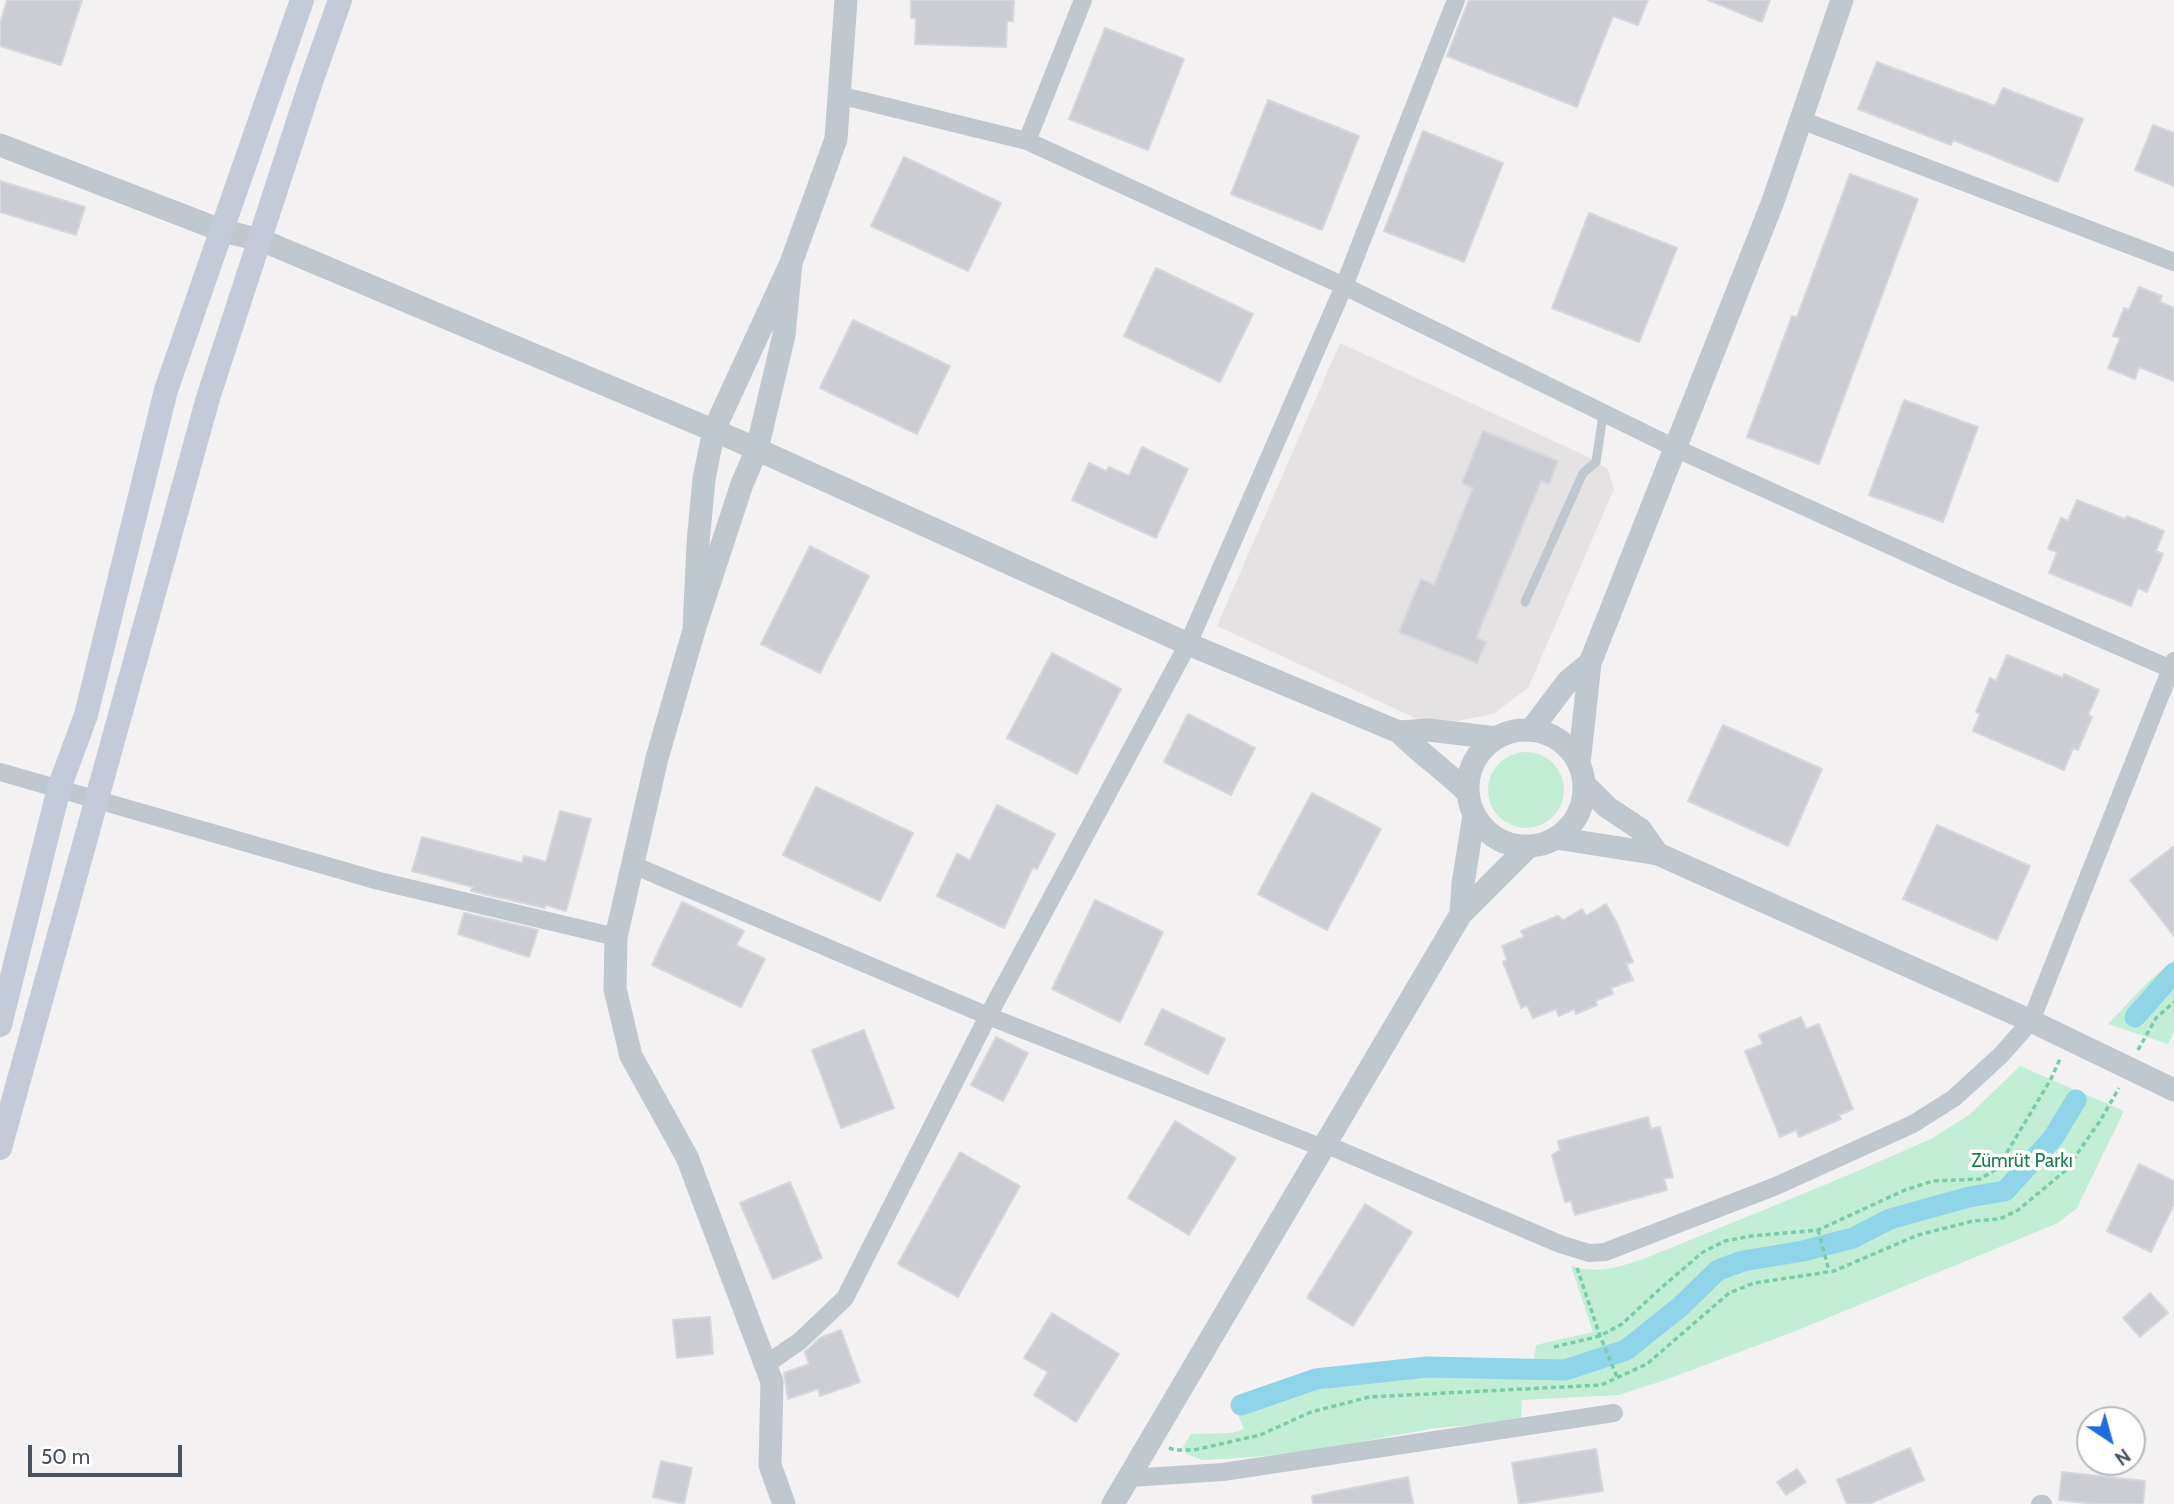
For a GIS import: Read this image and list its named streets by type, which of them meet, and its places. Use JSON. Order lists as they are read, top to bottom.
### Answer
{
  "parks": ["Zümrüt Parkı"],
  "scale_bar": "50 m",
  "north": "bottom right"
}
